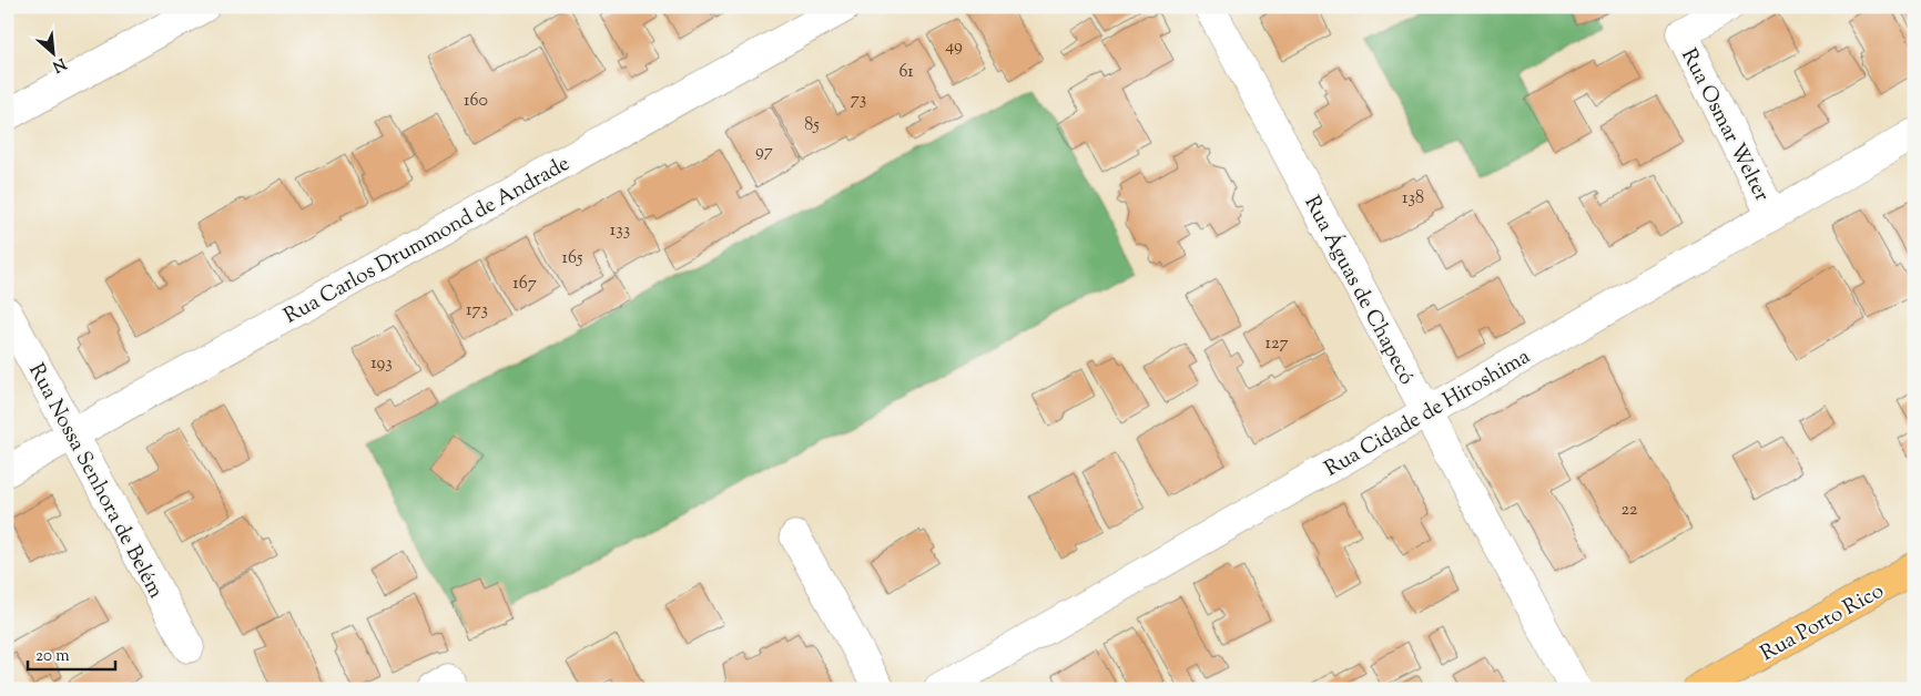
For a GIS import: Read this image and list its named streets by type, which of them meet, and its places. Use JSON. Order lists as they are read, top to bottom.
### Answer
{
  "streets": {
    "main road": ["Rua Porto Rico"],
    "street": [
      "Rua Osmar Welter",
      "Rua Carlos Drummond de Andrade",
      "Rua Águas de Chapecó",
      "Rua Cidade de Hiroshima",
      "Rua Nossa Senhora de Belém"
    ]
  },
  "crossings": [
    ["Rua Osmar Welter", "Rua Cidade de Hiroshima"],
    ["Rua Carlos Drummond de Andrade", "Rua Nossa Senhora de Belém"],
    ["Rua Águas de Chapecó", "Rua Cidade de Hiroshima"]
  ],
  "house_numbers": [
    "49",
    "61",
    "73",
    "160",
    "85",
    "97",
    "138",
    "133",
    "165",
    "167",
    "173",
    "127",
    "193",
    "22"
  ],
  "scale_bar": "20 m",
  "north": "bottom right"
}
